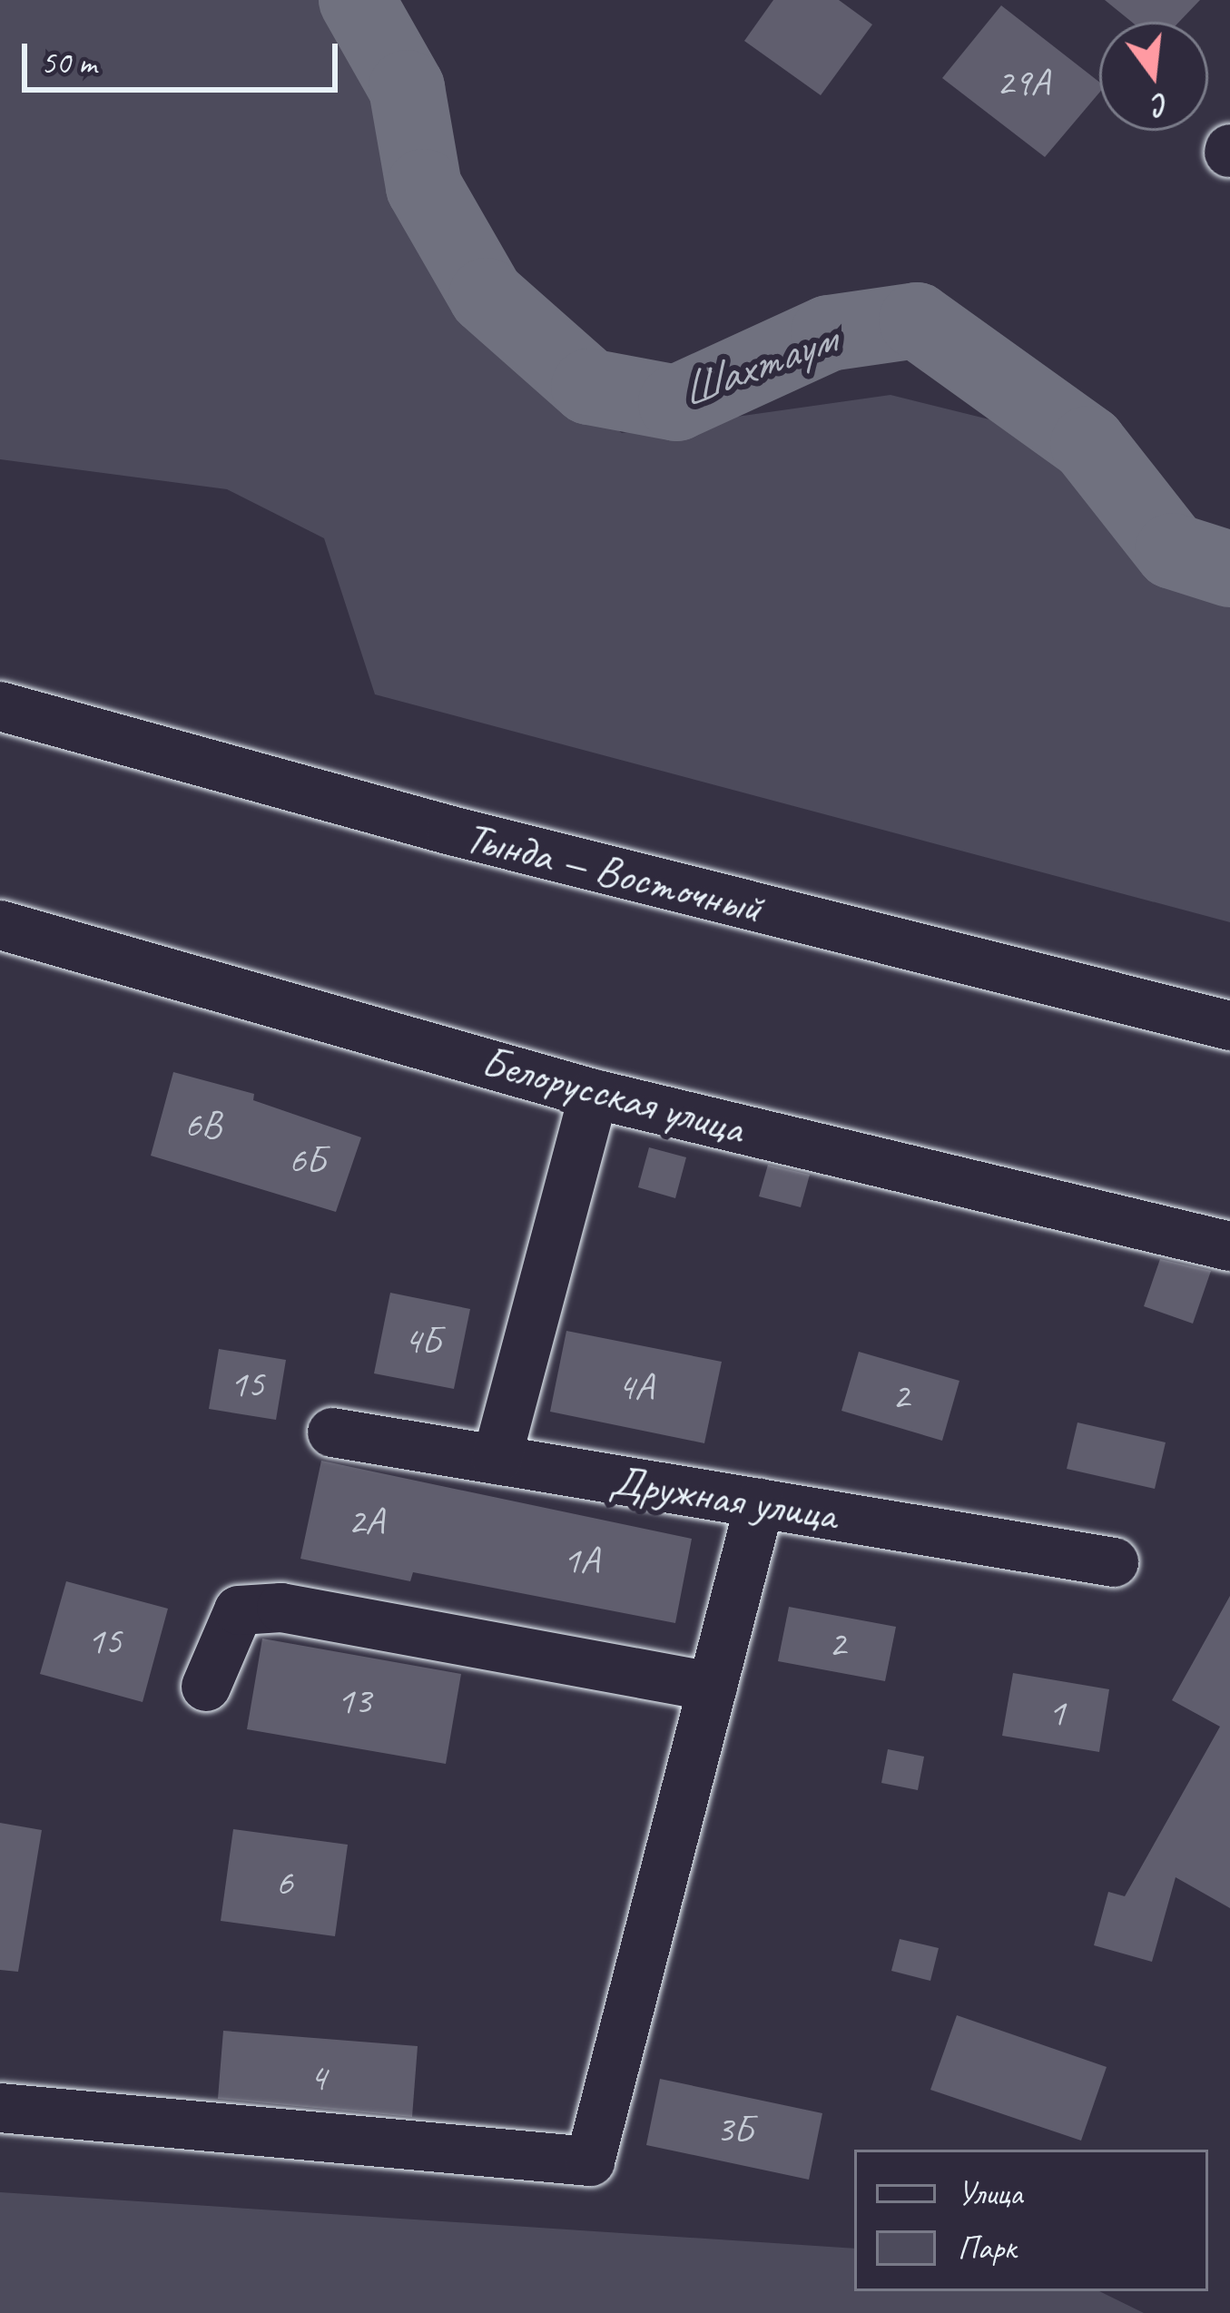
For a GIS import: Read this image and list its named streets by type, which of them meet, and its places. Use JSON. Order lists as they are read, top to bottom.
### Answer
{
  "streets": {
    "street": ["Тында — Восточный", "Белорусская улица", "Дружная улица"]
  },
  "water": ["Шахтаум"],
  "house_numbers": [
    "29А",
    "6В",
    "6Б",
    "4Б",
    "15",
    "4А",
    "2",
    "2А",
    "1А",
    "15",
    "2",
    "13",
    "1",
    "6",
    "4",
    "3Б"
  ],
  "legend": ["Улица", "Парк"],
  "scale_bar": "50 m",
  "north": "bottom"
}
